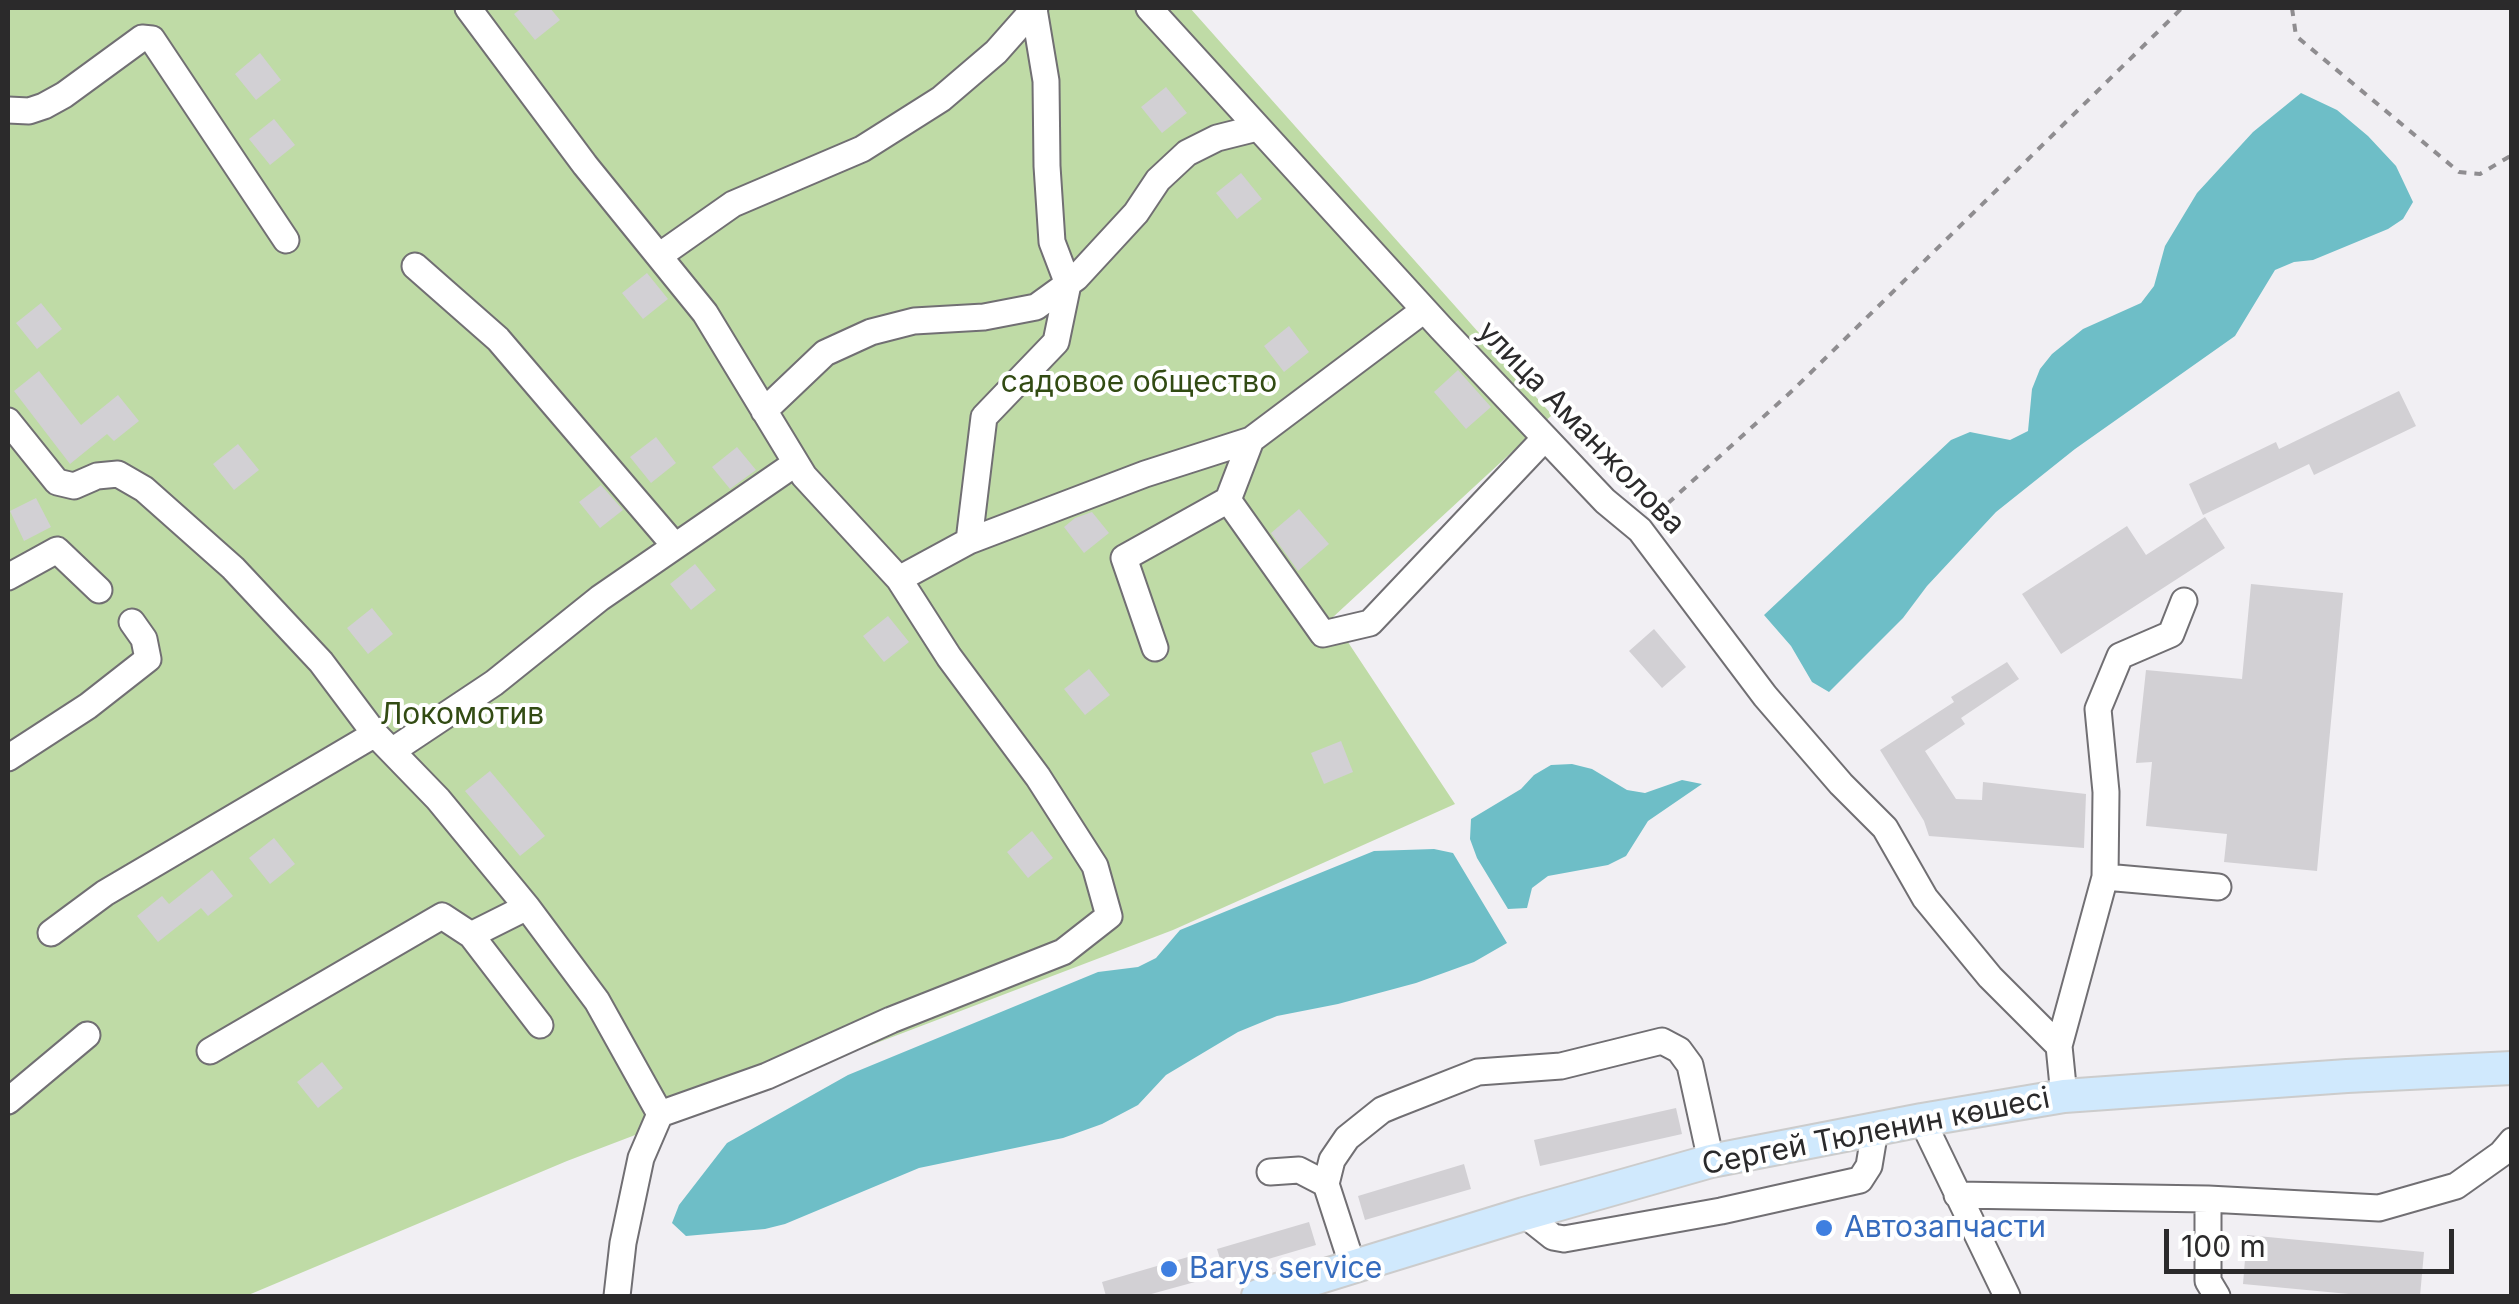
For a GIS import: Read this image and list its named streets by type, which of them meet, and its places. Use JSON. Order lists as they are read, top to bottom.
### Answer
{
  "streets": {
    "main road": ["Сергей Тюленин көшесі"],
    "street": ["улица Аманжолова"]
  },
  "parks": ["садовое общество", "Локомотив"],
  "places": ["Автозапчасти", "Barys service"],
  "scale_bar": "100 m"
}
